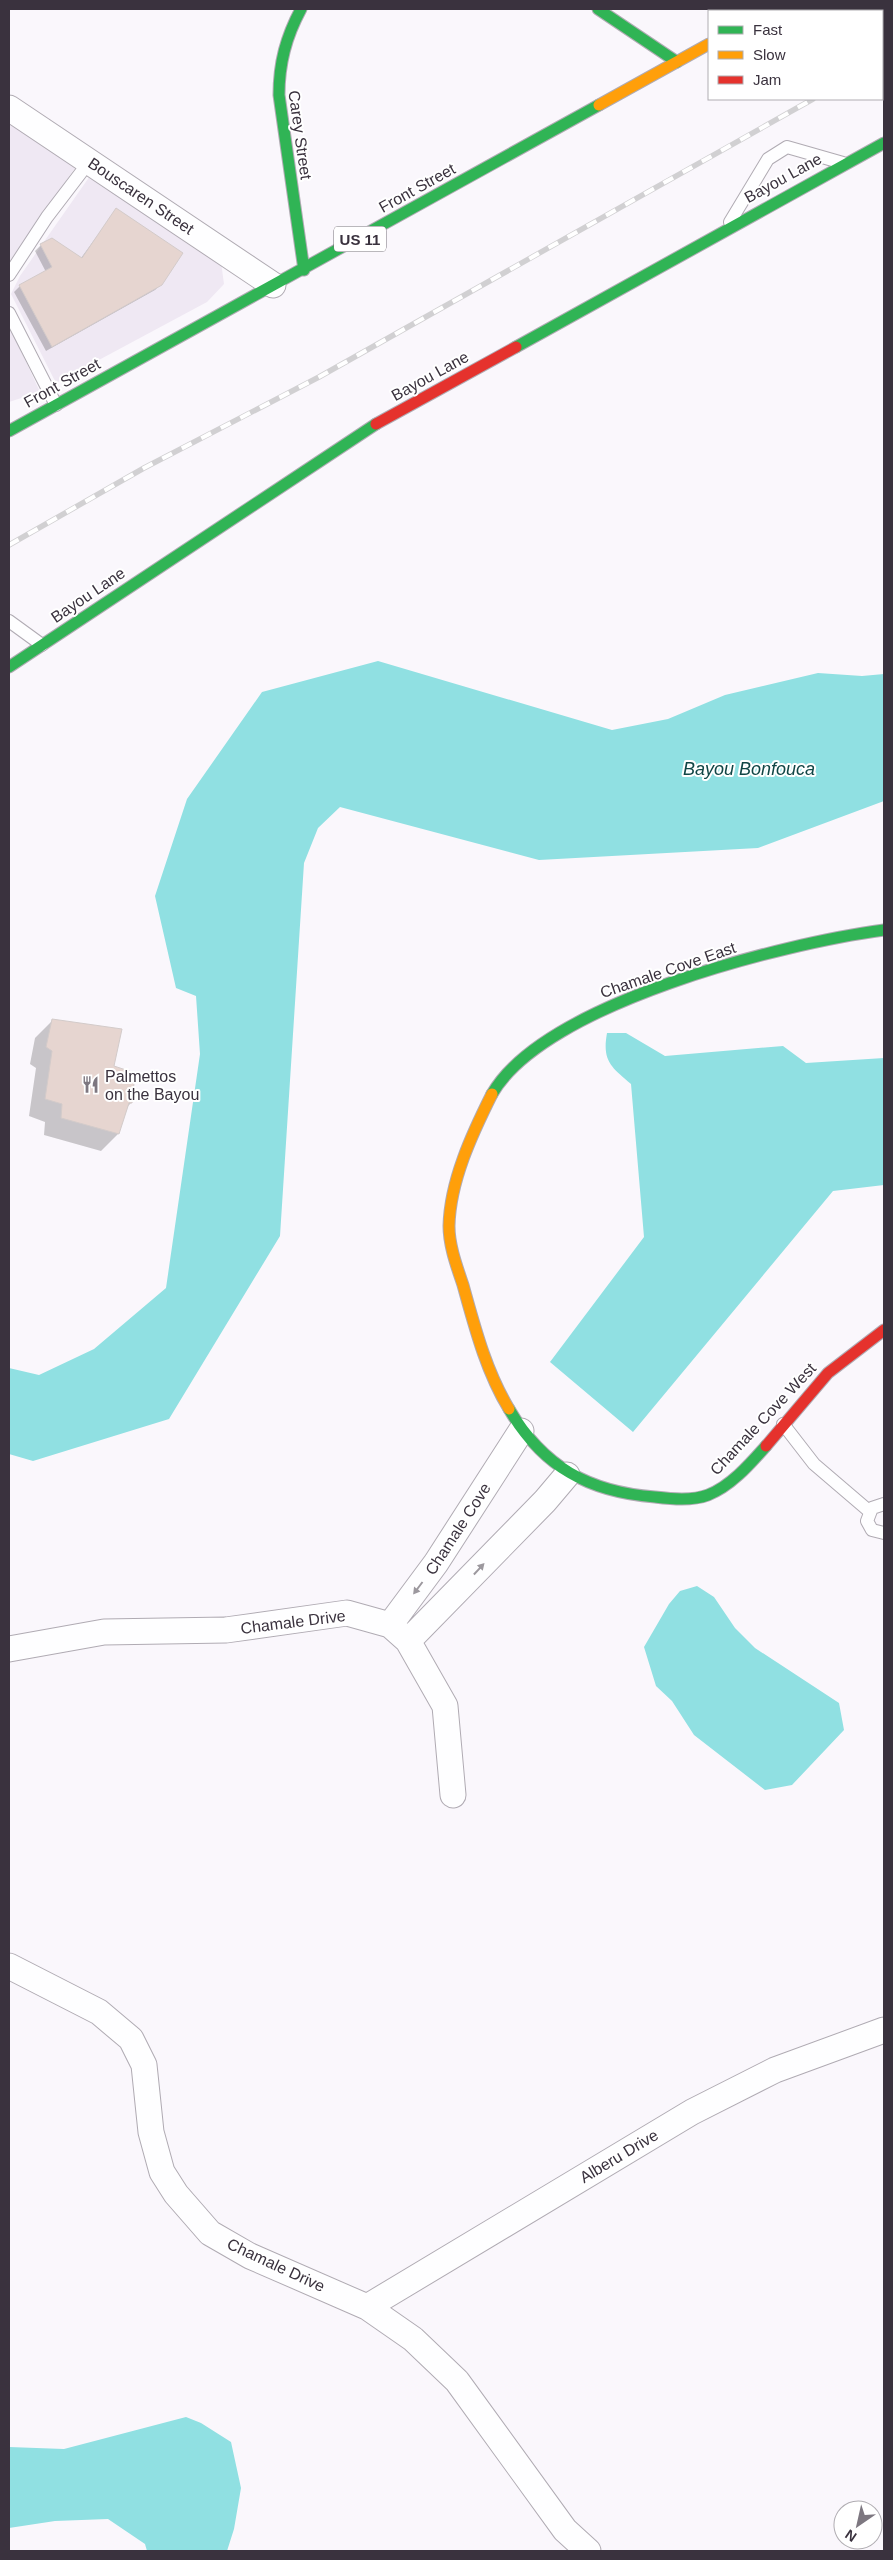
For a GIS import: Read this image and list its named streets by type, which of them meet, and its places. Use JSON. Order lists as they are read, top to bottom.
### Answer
{
  "streets": {
    "street": [
      "Carey Street",
      "Bayou Lane",
      "Front Street",
      "Bouscaren Street",
      "US 11",
      "Chamale Cove East",
      "Chamale Cove West",
      "Chamale Cove",
      "Chamale Drive",
      "Alberu Drive"
    ]
  },
  "crossings": [
    ["Carey Street", "Front Street"],
    ["Front Street", "Bouscaren Street"],
    ["Chamale Cove East", "Chamale Cove West"],
    ["Chamale Cove East", "Chamale Cove"],
    ["Chamale Cove West", "Chamale Cove"],
    ["Chamale Cove", "Chamale Drive"],
    ["Chamale Drive", "Alberu Drive"]
  ],
  "water": ["Bayou Bonfouca"],
  "places": {
    "restaurant": ["Palmettos on the Bayou"]
  },
  "legend": ["Fast", "Slow", "Jam"],
  "north": "bottom left"
}
